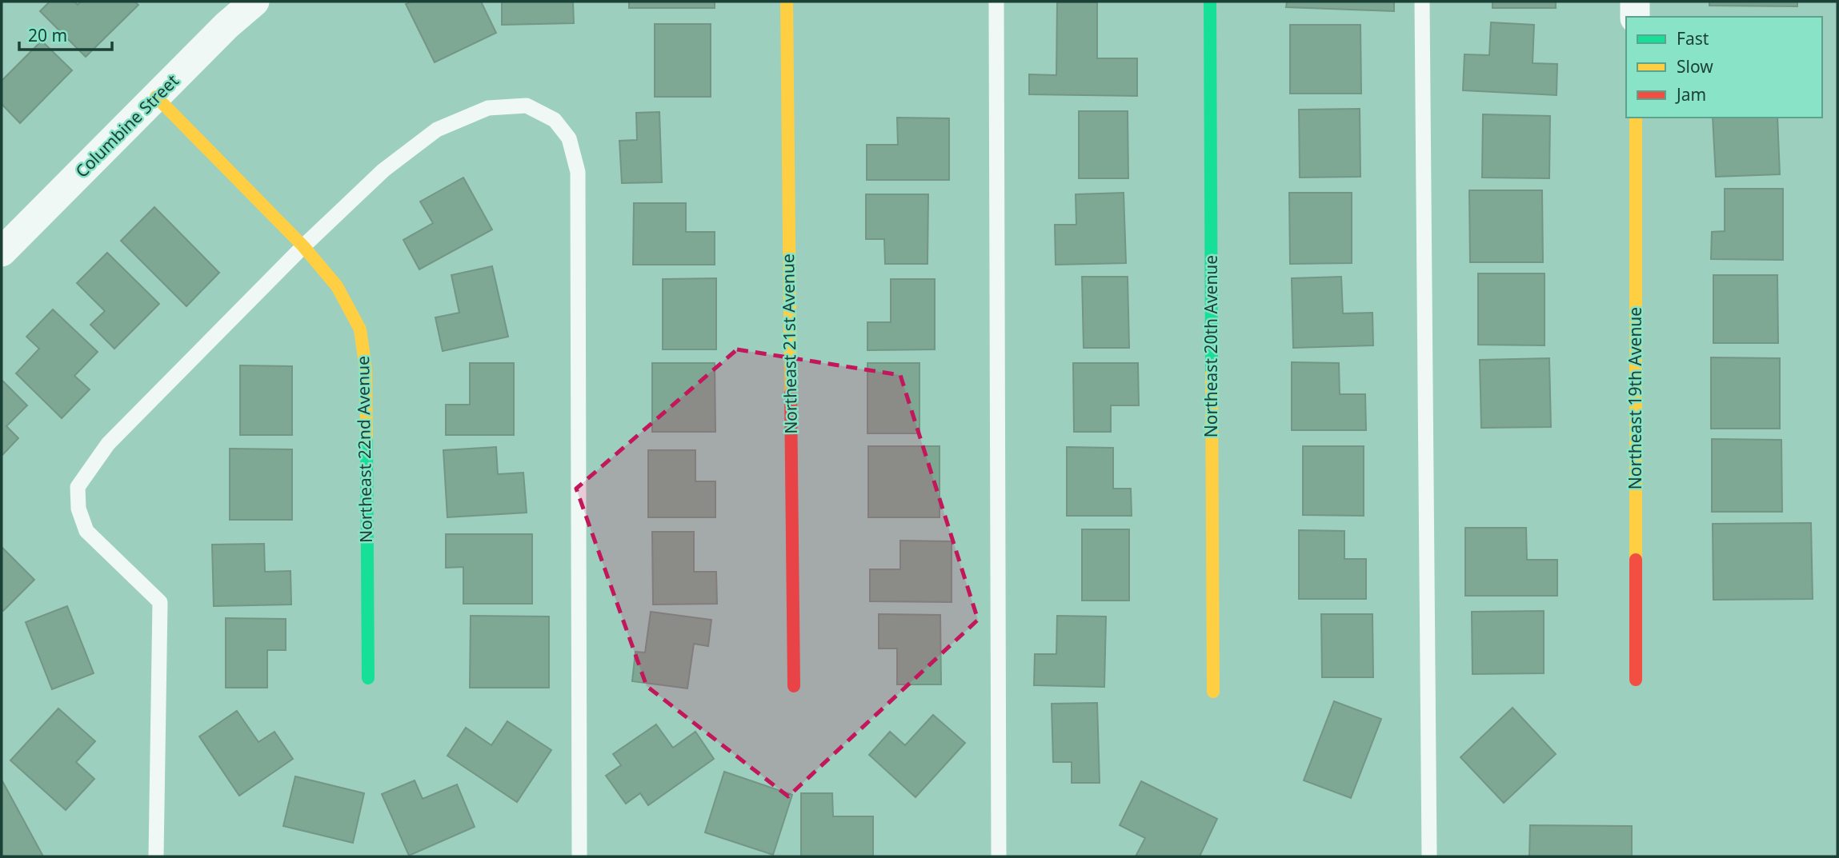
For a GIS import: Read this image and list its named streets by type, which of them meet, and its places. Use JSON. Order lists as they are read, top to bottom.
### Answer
{
  "streets": {
    "street": [
      "Columbine Street",
      "Northeast 21st Avenue",
      "Northeast 20th Avenue",
      "Northeast 19th Avenue",
      "Northeast 22nd Avenue"
    ]
  },
  "crossings": [
    ["Columbine Street", "Northeast 22nd Avenue"]
  ],
  "legend": ["Fast", "Slow", "Jam"],
  "scale_bar": "20 m"
}
